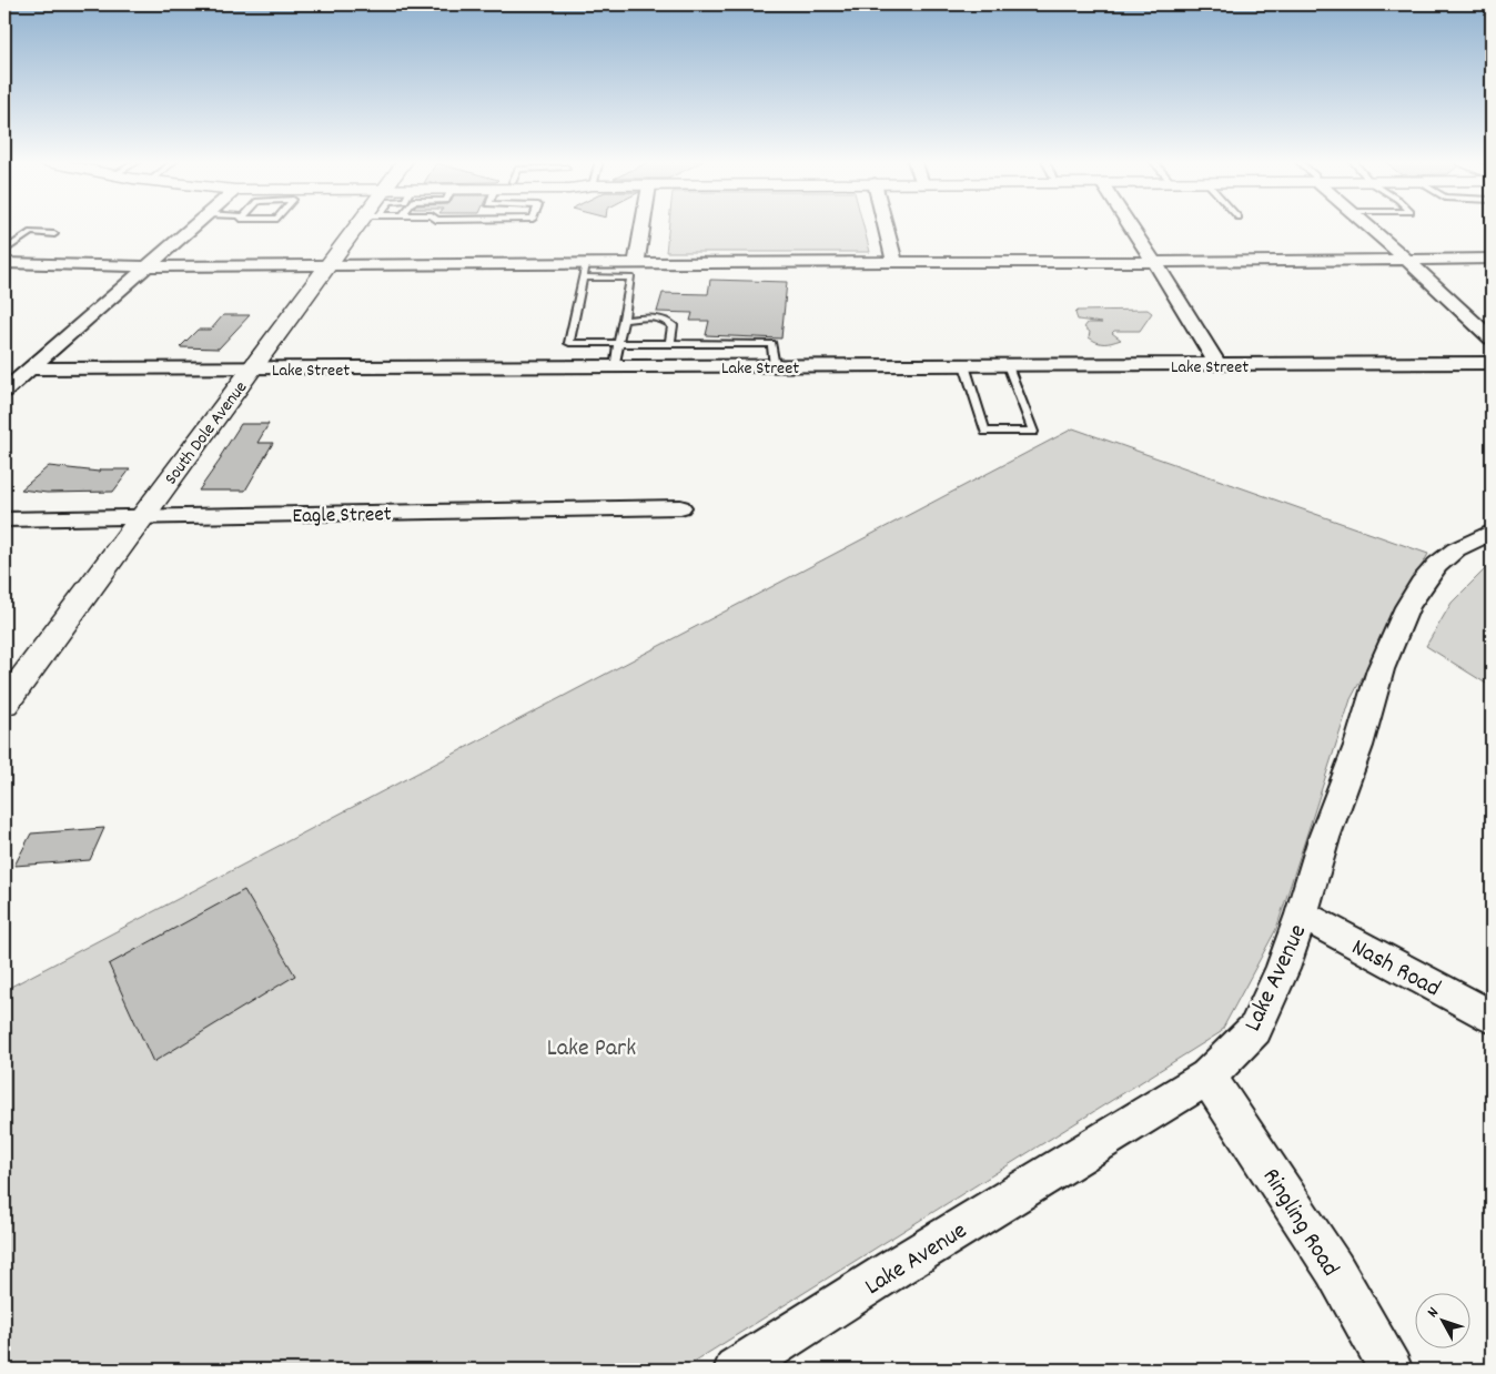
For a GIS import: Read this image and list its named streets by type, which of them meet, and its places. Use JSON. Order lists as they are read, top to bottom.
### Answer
{
  "streets": {
    "main road": ["South Dole Avenue"],
    "street": [
      "Lake Street",
      "Eagle Street",
      "Nash Road",
      "Lake Avenue",
      "Ringling Road"
    ]
  },
  "crossings": [
    ["Lake Street", "South Dole Avenue"],
    ["South Dole Avenue", "Eagle Street"],
    ["Nash Road", "Lake Avenue"],
    ["Lake Avenue", "Ringling Road"]
  ],
  "parks": ["Lake Park"],
  "north": "top left"
}
